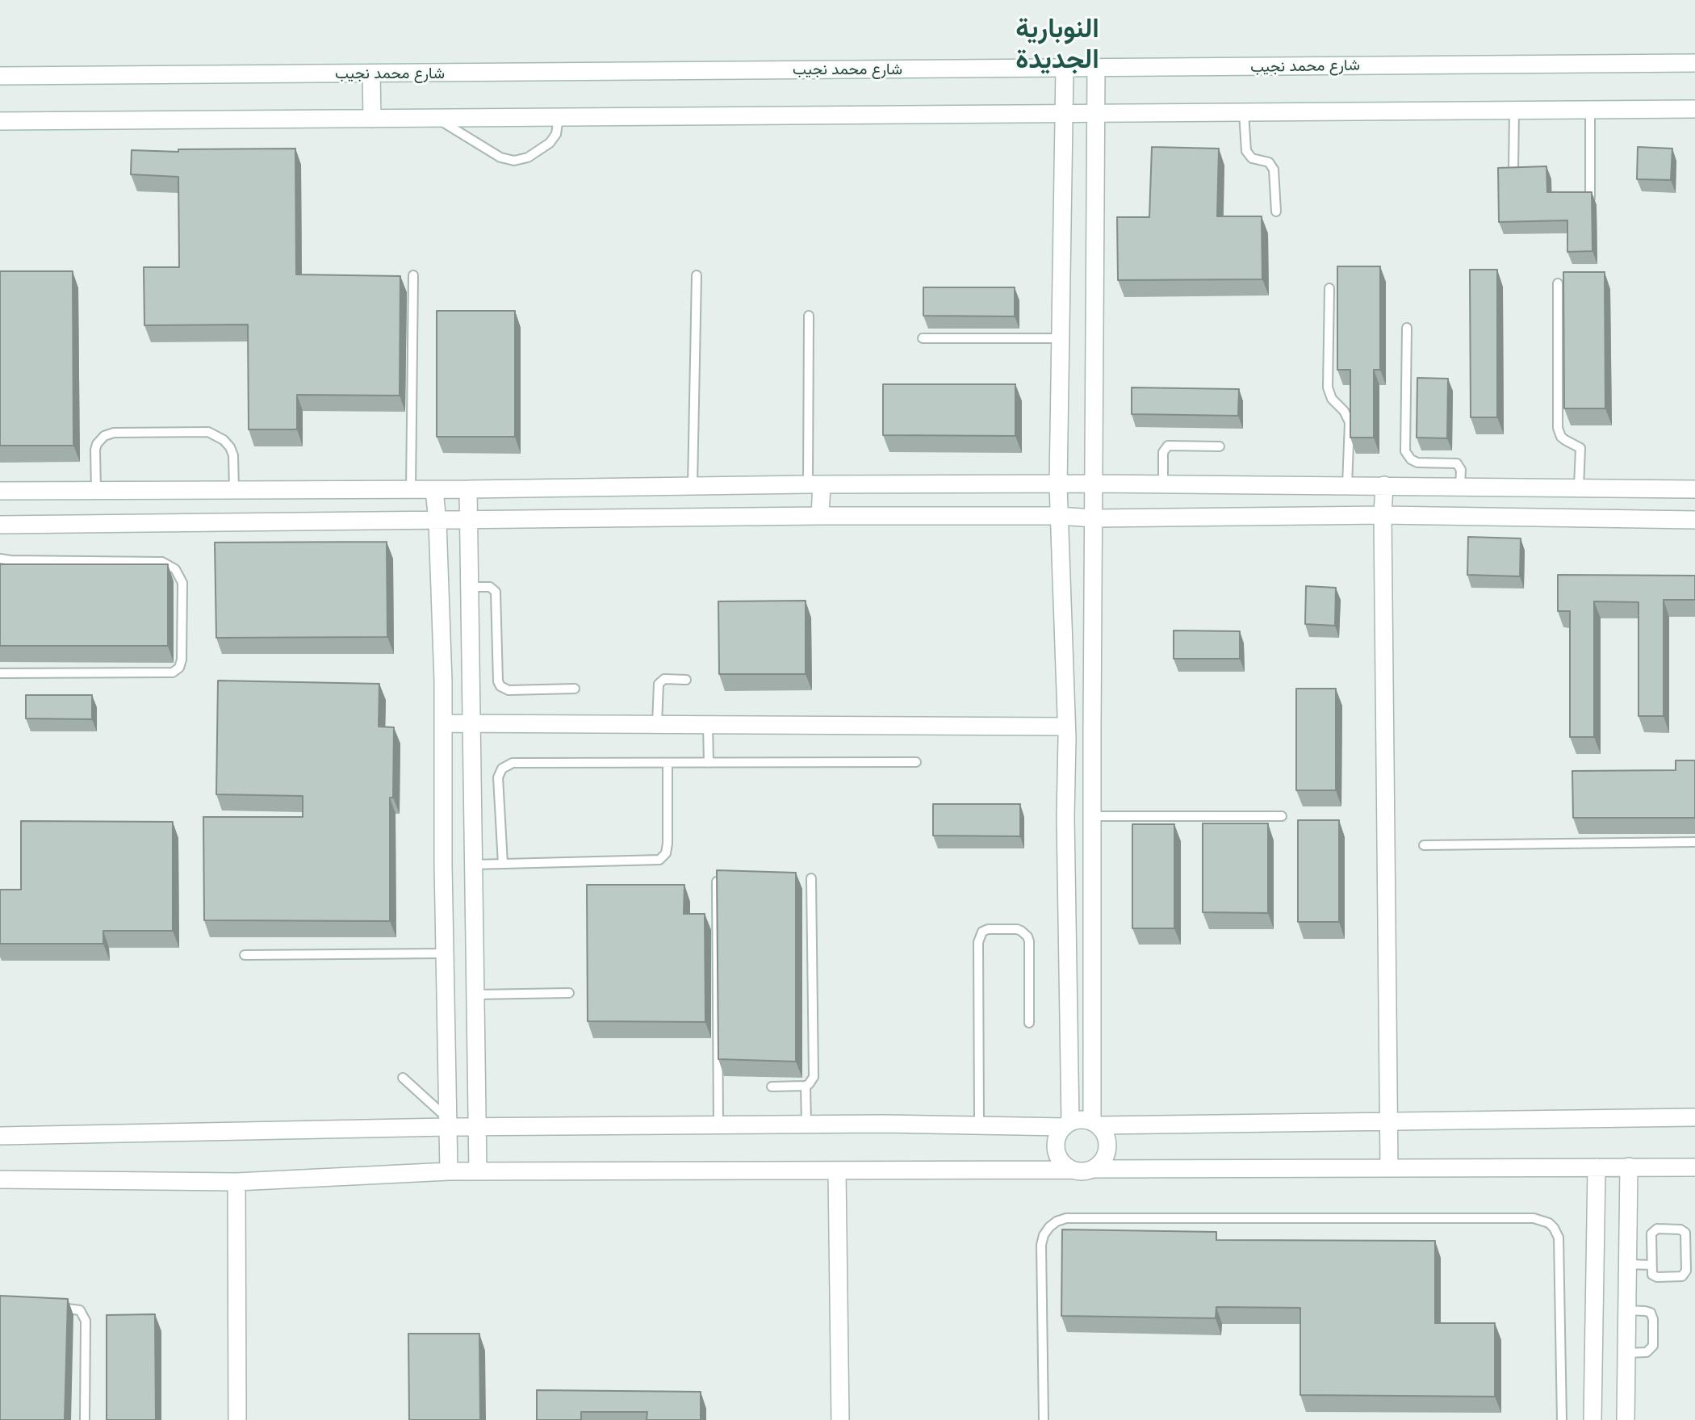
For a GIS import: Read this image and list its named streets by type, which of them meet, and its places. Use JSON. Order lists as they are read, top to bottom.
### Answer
{
  "streets": {
    "street": ["شارع محمد نجيب"]
  },
  "districts": ["النوبارية الجديدة"]
}
